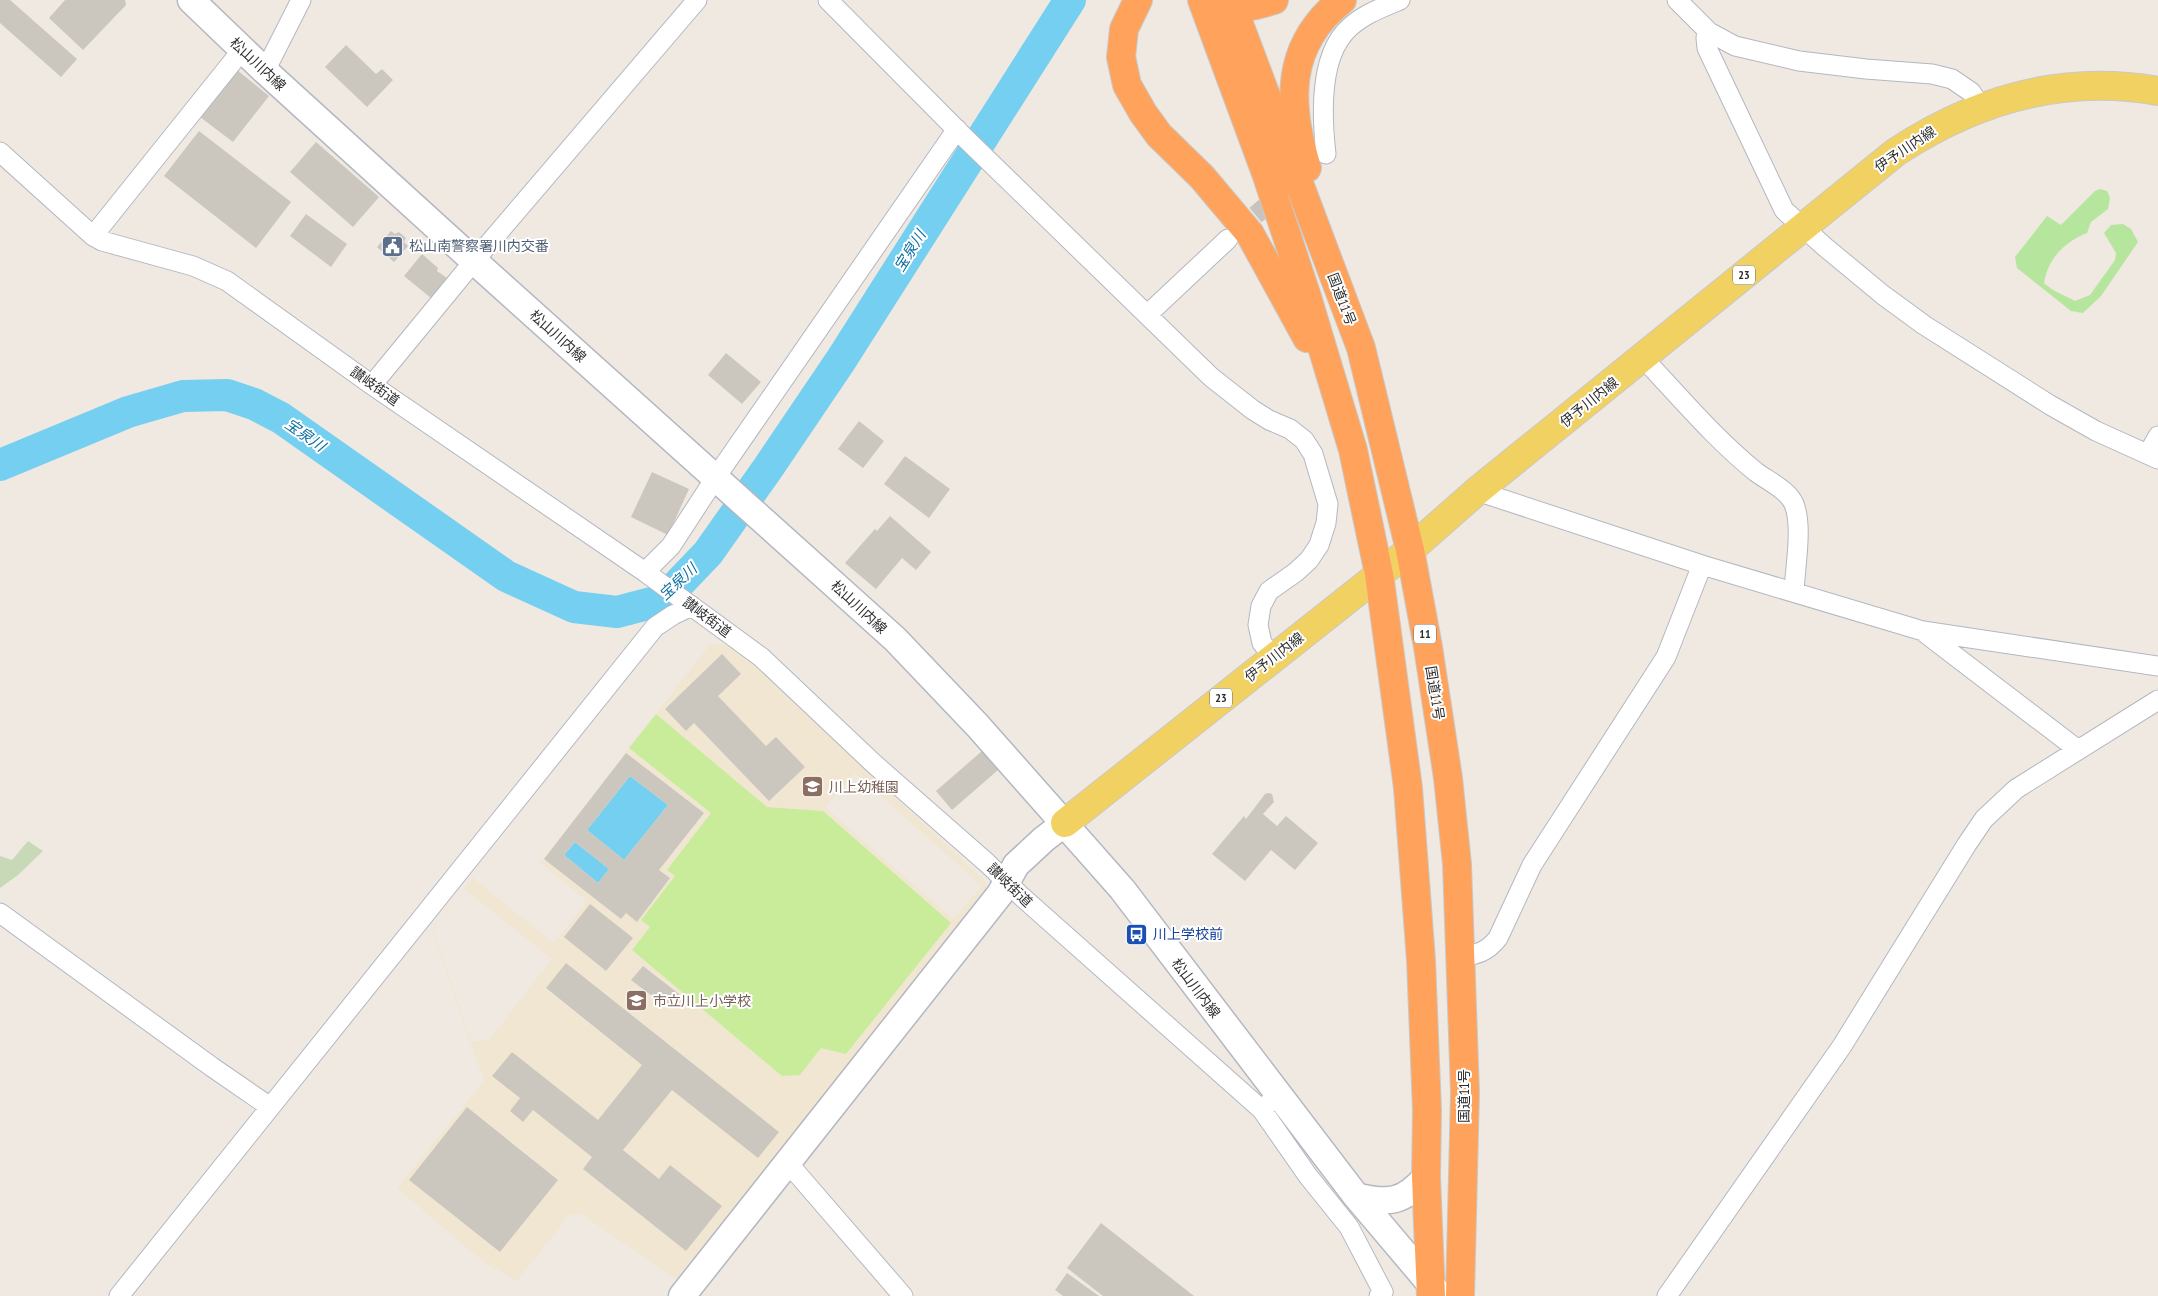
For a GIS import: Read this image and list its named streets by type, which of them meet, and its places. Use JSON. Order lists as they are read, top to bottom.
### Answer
{
  "streets": {
    "highway": ["国道11号", "11"],
    "main road": ["松山川内線", "伊予川内線", "23"],
    "street": ["讃岐街道"]
  },
  "crossings": [
    ["松山川内線", "伊予川内線"],
    ["松山川内線", "讃岐街道"],
    ["伊予川内線", "国道11号"]
  ],
  "water": ["宝泉川"],
  "places": {
    "public building": ["松山南警察署川内交番"],
    "school or university": ["川上幼稚園", "市立川上小学校"],
    "bus stop": ["川上学校前"]
  }
}
